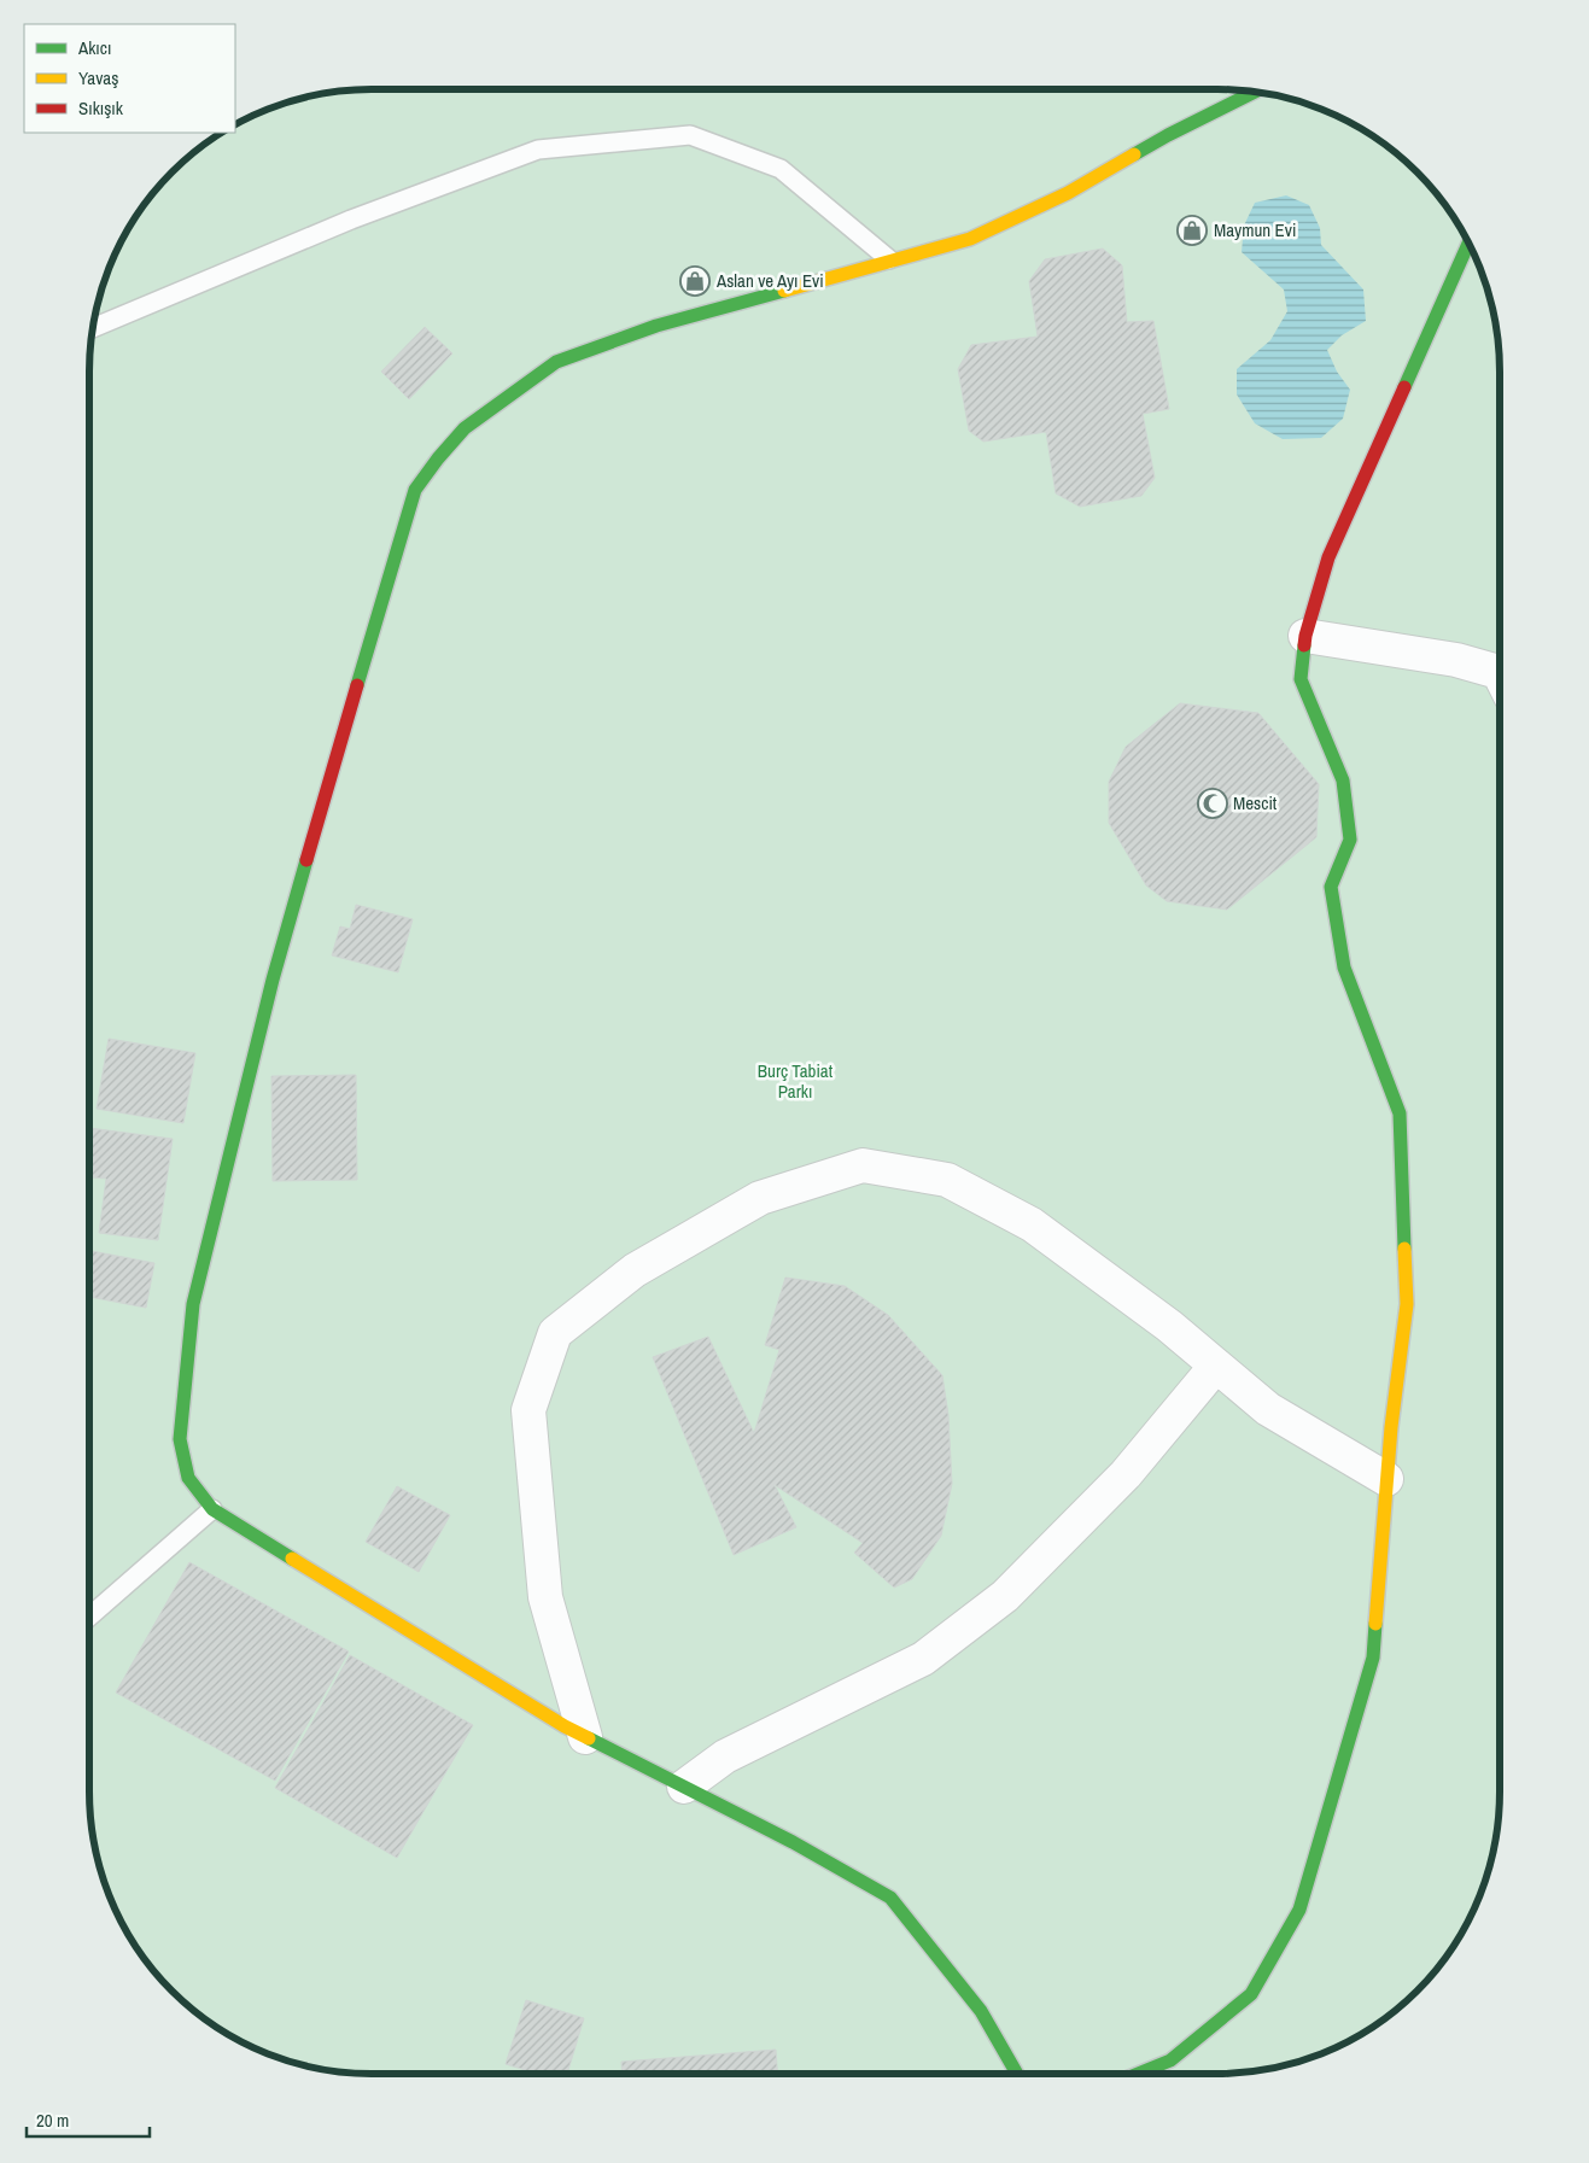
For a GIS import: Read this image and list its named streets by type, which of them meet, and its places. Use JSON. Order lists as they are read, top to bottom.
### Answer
{
  "parks": ["Burç Tabiat Parkı"],
  "places": {
    "shop": ["Maymun Evi", "Aslan ve Ayı Evi"],
    "mosque": ["Mescit"]
  },
  "legend": ["Akıcı", "Yavaş", "Sıkışık"],
  "scale_bar": "20 m"
}
